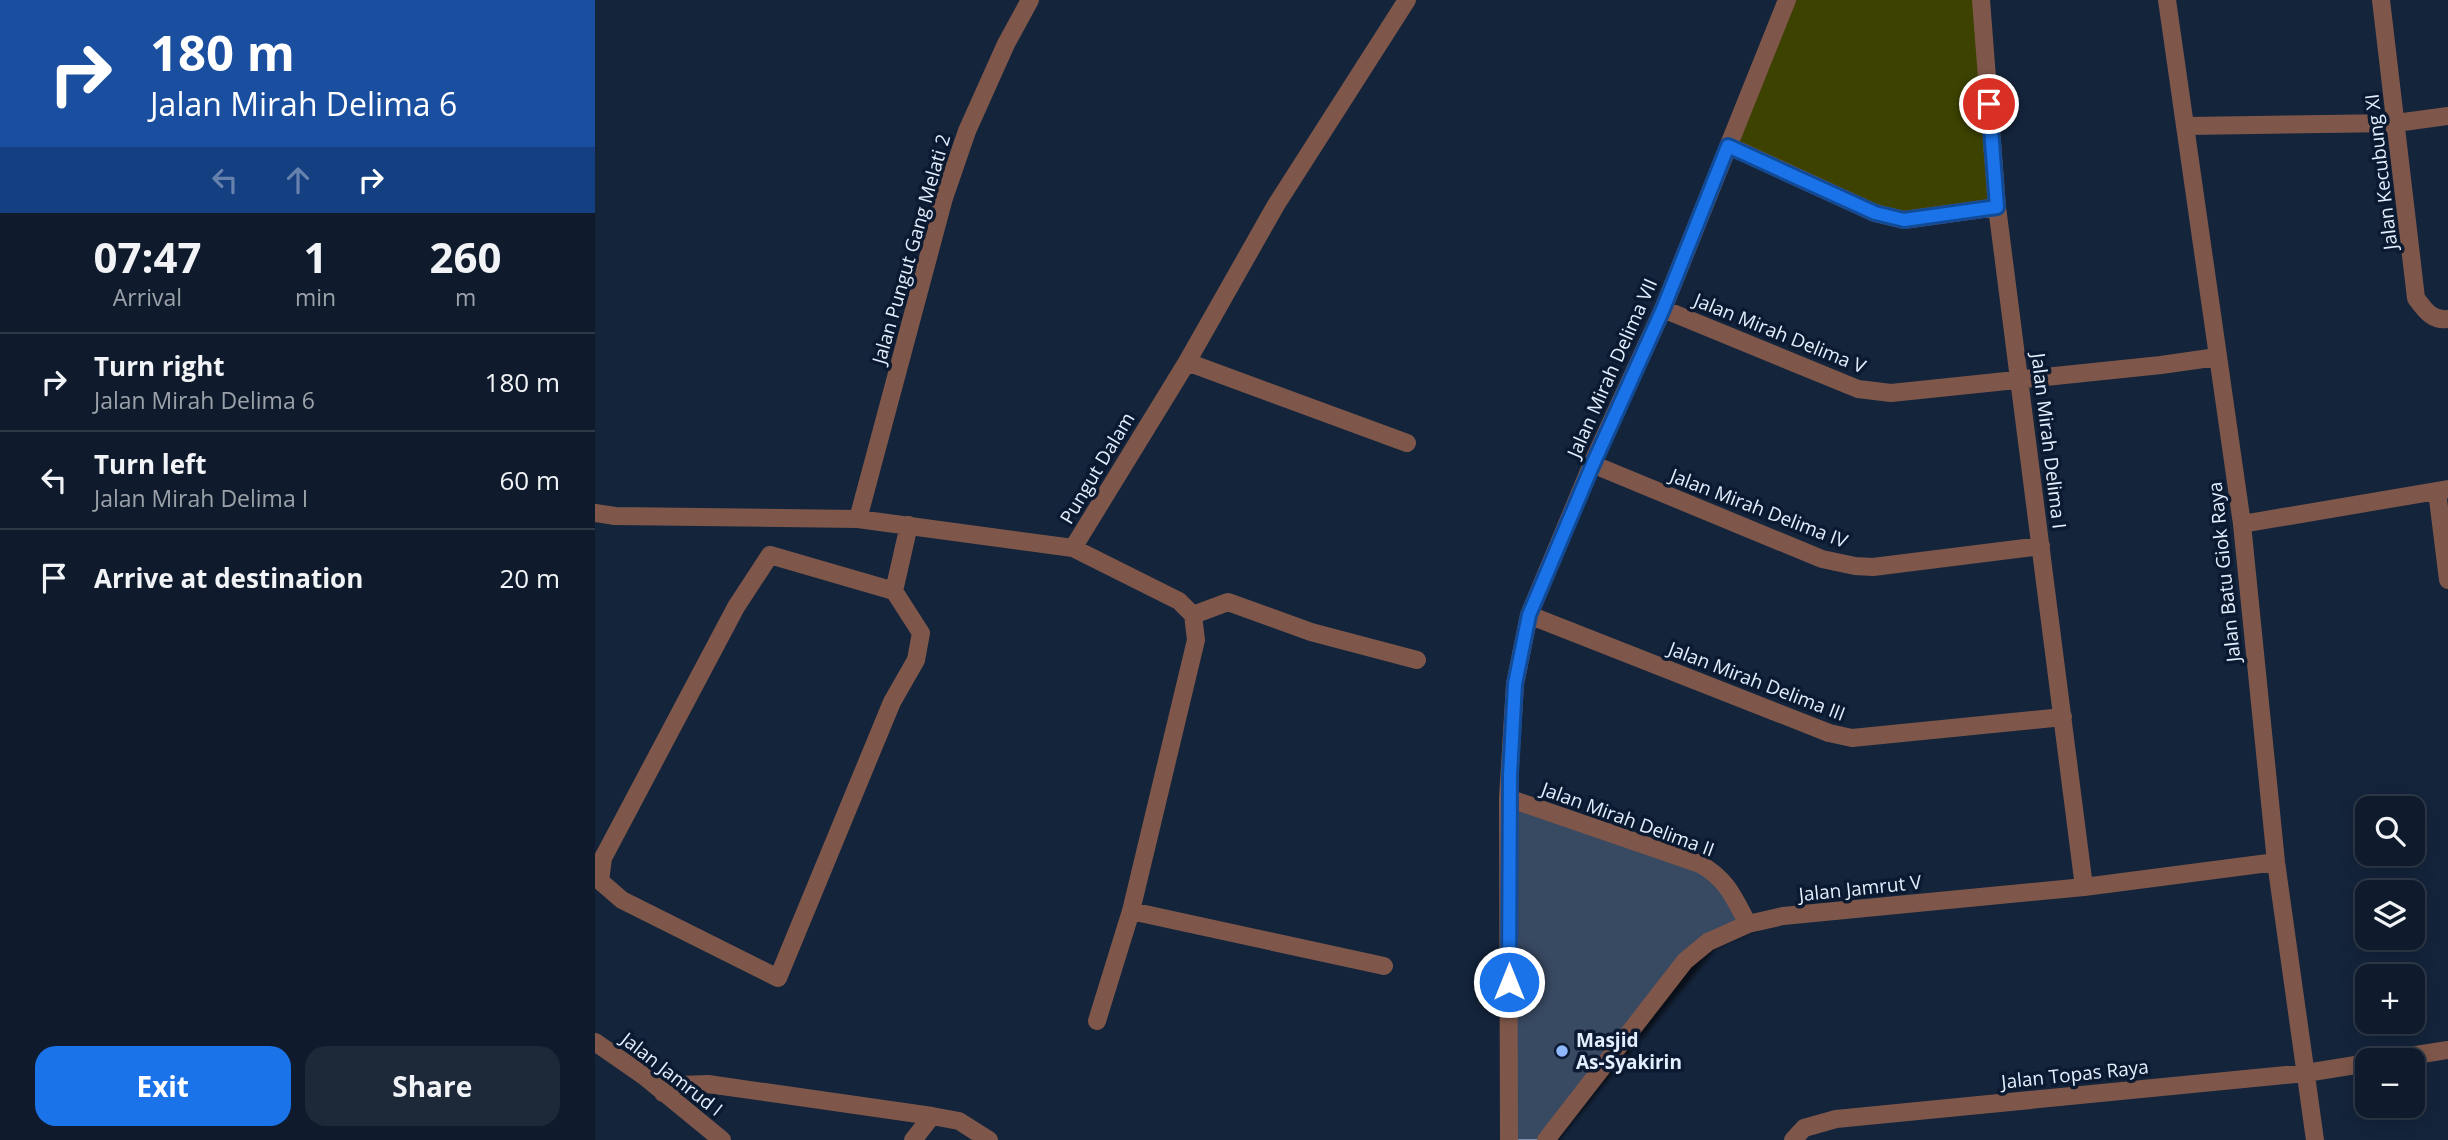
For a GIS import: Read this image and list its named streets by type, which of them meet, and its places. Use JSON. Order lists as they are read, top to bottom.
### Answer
{
  "streets": {
    "street": [
      "Jalan Kecubung XI",
      "Jalan Pungut Gang Melati 2",
      "Jalan Mirah Delima V",
      "Jalan Mirah Delima VII",
      "Jalan Mirah Delima I",
      "Pungut Dalam",
      "Jalan Mirah Delima IV",
      "Jalan Batu Giok Raya",
      "Jalan Mirah Delima III",
      "Jalan Mirah Delima II",
      "Jalan Jamrut V",
      "Jalan Jamrud I",
      "Jalan Topas Raya"
    ]
  },
  "crossings": [
    ["Jalan Pungut Gang Melati 2", "Pungut Dalam"],
    ["Jalan Mirah Delima V", "Jalan Mirah Delima VII"],
    ["Jalan Mirah Delima V", "Jalan Mirah Delima I"],
    ["Jalan Mirah Delima V", "Jalan Batu Giok Raya"],
    ["Jalan Mirah Delima VII", "Jalan Mirah Delima IV"],
    ["Jalan Mirah Delima VII", "Jalan Mirah Delima III"],
    ["Jalan Mirah Delima VII", "Jalan Mirah Delima II"],
    ["Jalan Mirah Delima I", "Jalan Mirah Delima IV"],
    ["Jalan Mirah Delima I", "Jalan Mirah Delima III"],
    ["Jalan Mirah Delima I", "Jalan Jamrut V"],
    ["Jalan Batu Giok Raya", "Jalan Jamrut V"],
    ["Jalan Batu Giok Raya", "Jalan Topas Raya"],
    ["Jalan Mirah Delima II", "Jalan Jamrut V"]
  ],
  "places": ["Masjid As-Syakirin"],
  "page": {
    "turn": ["180 m", "Jalan Mirah Delima 6"],
    "eta": [
      "07:47",
      "Arrival",
      "1",
      "min",
      "260",
      "m"
    ],
    "list": [
      {
        "name": "Turn right",
        "note": "Jalan Mirah Delima 6",
        "value": "180 m"
      },
      {
        "name": "Turn left",
        "note": "Jalan Mirah Delima I",
        "value": "60 m"
      },
      {
        "name": "Arrive at destination",
        "value": "20 m"
      }
    ],
    "map_buttons": ["+", "−"],
    "buttons": ["Exit", "Share"]
  }
}
